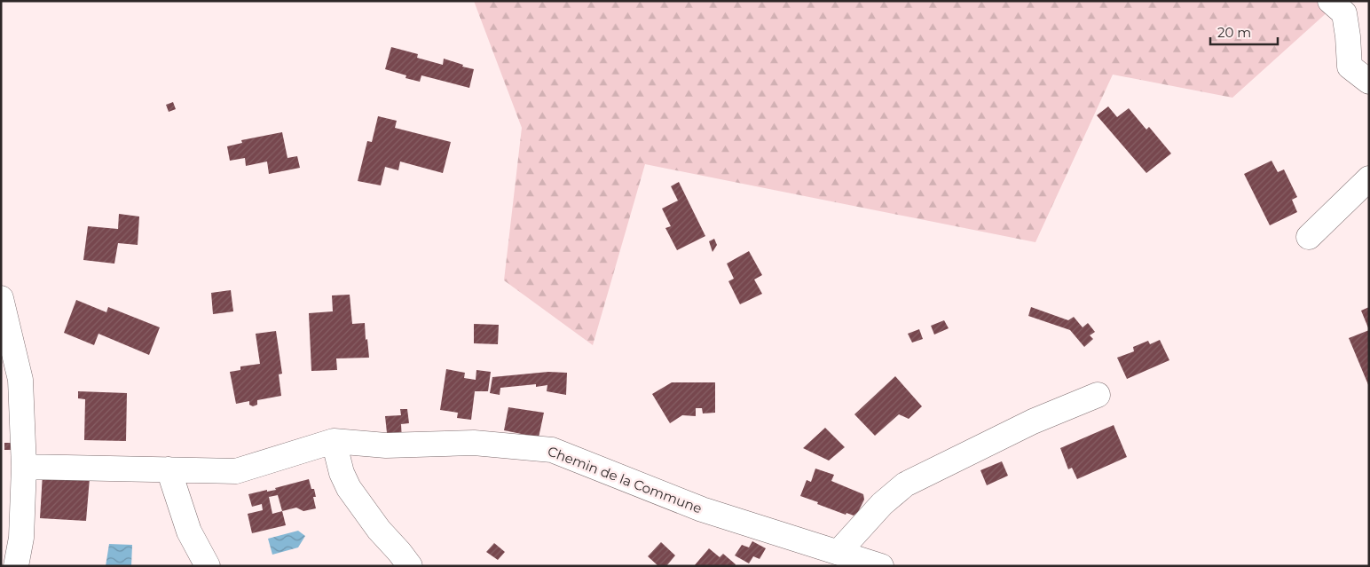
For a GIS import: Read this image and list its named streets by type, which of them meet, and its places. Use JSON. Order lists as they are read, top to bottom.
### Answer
{
  "streets": {
    "street": ["Chemin de la Commune"]
  },
  "scale_bar": "20 m"
}
